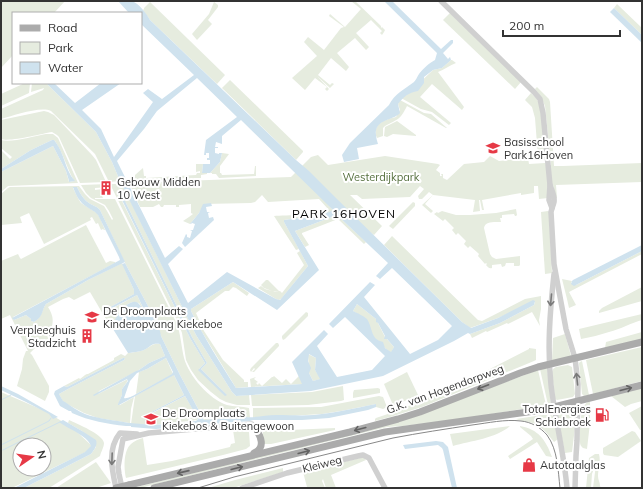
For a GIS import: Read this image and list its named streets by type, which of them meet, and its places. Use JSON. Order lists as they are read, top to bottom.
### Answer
{
  "streets": {
    "main road": ["G.K. van Hogendorpweg"],
    "street": ["Kleiweg"]
  },
  "districts": ["PARK 16HOVEN"],
  "parks": ["Westerdijkpark"],
  "places": {
    "school or university": ["Basisschool Park16Hoven", "De Droomplaats Kinderopvang Kiekeboe", "De Droomplaats Kiekebos & Buitengewoon"],
    "building": ["Gebouw Midden 10 West", "Verpleeghuis Stadzicht"],
    "fuel station": ["TotalEnergies Schiebroek"],
    "shop": ["Autotaalglas"]
  },
  "legend": ["Road", "Park", "Water"],
  "scale_bar": "200 m",
  "north": "right"
}
